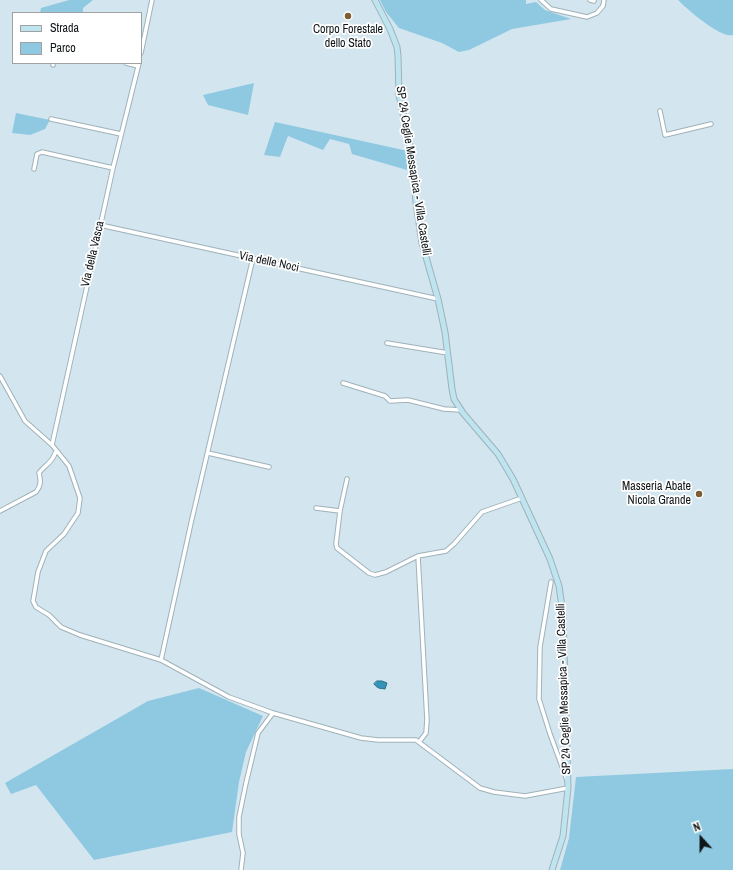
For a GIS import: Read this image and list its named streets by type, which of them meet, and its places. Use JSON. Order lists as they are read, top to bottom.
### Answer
{
  "streets": {
    "main road": ["SP 24 Ceglie Messapica - Villa Castelli"],
    "street": ["Via della Vasca", "Via delle Noci"]
  },
  "crossings": [
    ["SP 24 Ceglie Messapica - Villa Castelli", "Via delle Noci"],
    ["Via della Vasca", "Via delle Noci"]
  ],
  "places": ["Corpo Forestale dello Stato", "Masseria Abate Nicola Grande"],
  "legend": ["Strada", "Parco"],
  "north": "top"
}
